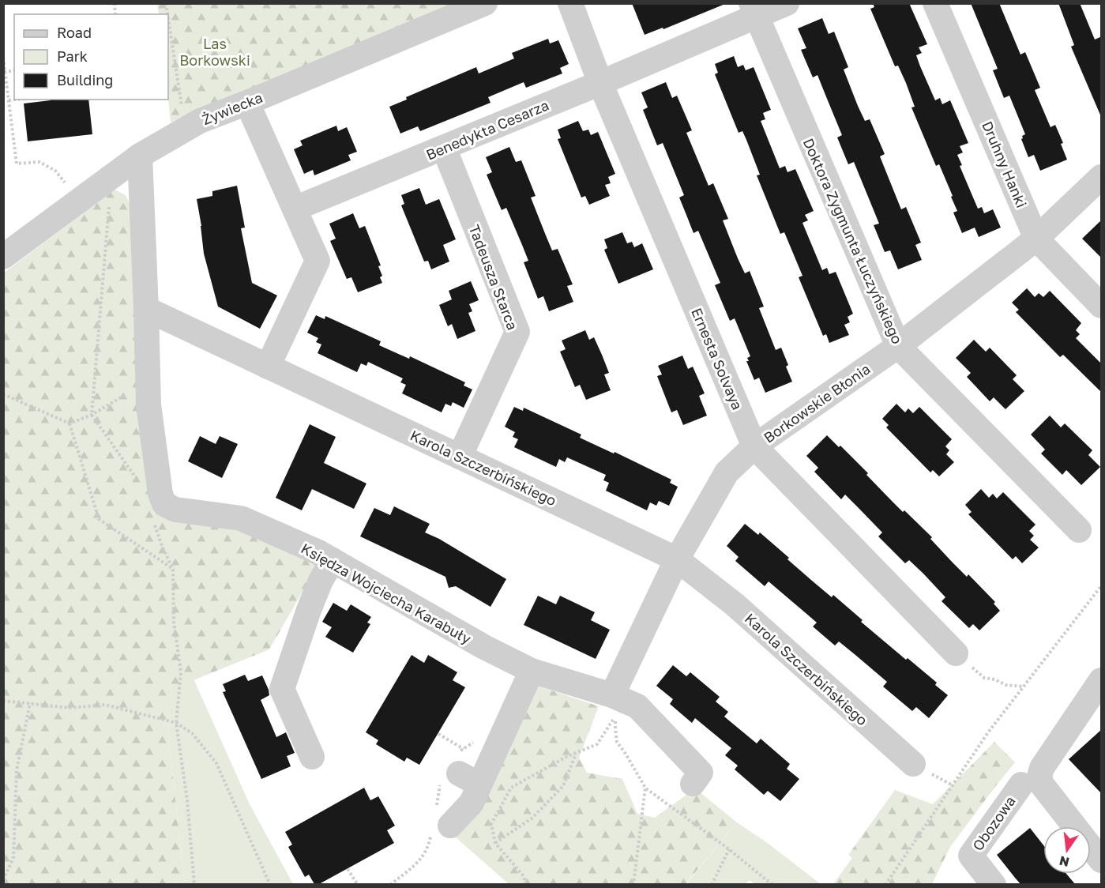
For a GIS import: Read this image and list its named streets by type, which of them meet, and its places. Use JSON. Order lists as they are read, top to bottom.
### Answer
{
  "streets": {
    "street": [
      "Żywiecka",
      "Benedykta Cesarza",
      "Druhny Hanki",
      "Doktora Zygmunta Łuczyńskiego",
      "Tadeusza Starca",
      "Ernesta Solvaya",
      "Borkowskie Błonia",
      "Karola Szczerbińskiego",
      "Księdza Wojciecha Karabuły",
      "Obozowa"
    ]
  },
  "crossings": [
    ["Benedykta Cesarza", "Doktora Zygmunta Łuczyńskiego"],
    ["Benedykta Cesarza", "Tadeusza Starca"],
    ["Benedykta Cesarza", "Ernesta Solvaya"],
    ["Druhny Hanki", "Borkowskie Błonia"],
    ["Doktora Zygmunta Łuczyńskiego", "Borkowskie Błonia"],
    ["Tadeusza Starca", "Karola Szczerbińskiego"],
    ["Ernesta Solvaya", "Borkowskie Błonia"],
    ["Borkowskie Błonia", "Karola Szczerbińskiego"],
    ["Borkowskie Błonia", "Księdza Wojciecha Karabuły"],
    ["Karola Szczerbińskiego", "Księdza Wojciecha Karabuły"]
  ],
  "parks": ["Las Borkowski"],
  "legend": ["Road", "Park", "Building"],
  "north": "bottom"
}
